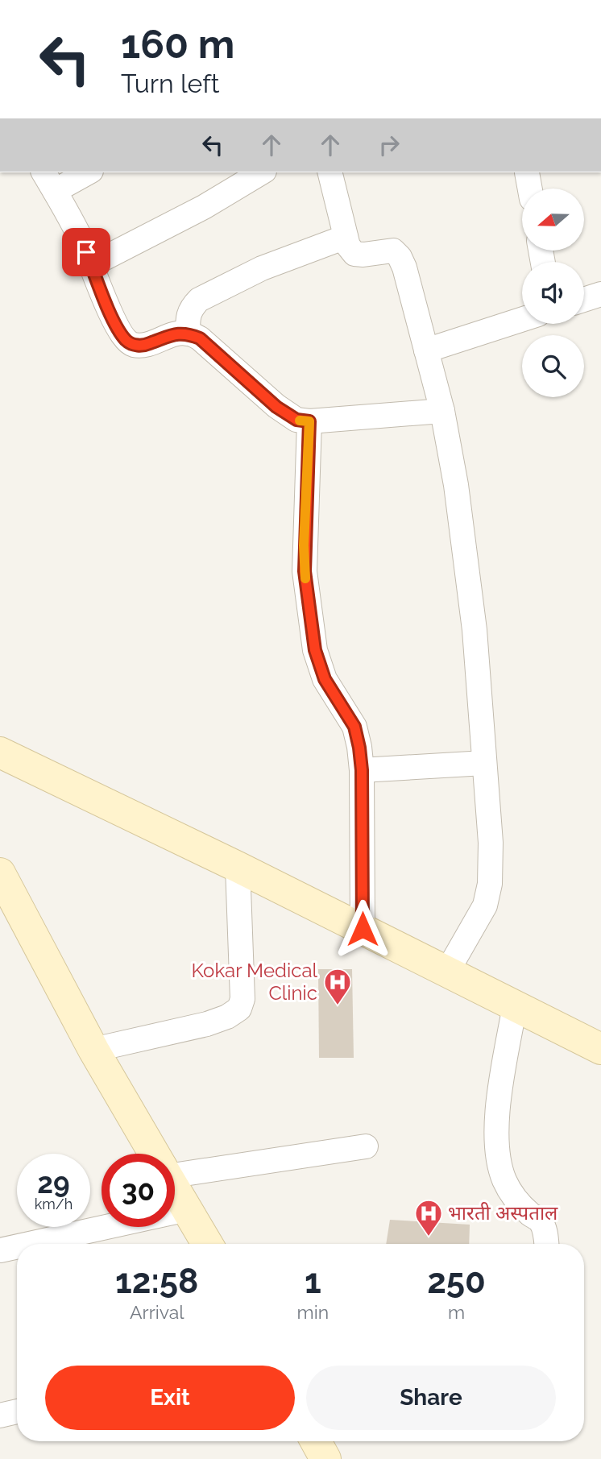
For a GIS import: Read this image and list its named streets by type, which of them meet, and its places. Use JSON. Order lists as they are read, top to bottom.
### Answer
{
  "places": {
    "hospital": ["Kokar Medical Clinic", "भारती अस्पताल"]
  },
  "north": "left",
  "page": {
    "turn": ["160 m", "Turn left"],
    "speed": "29 km/h",
    "limit": "30",
    "eta": [
      "12:58",
      "Arrival",
      "1",
      "min",
      "250",
      "m"
    ],
    "buttons": ["Exit", "Share"]
  }
}
